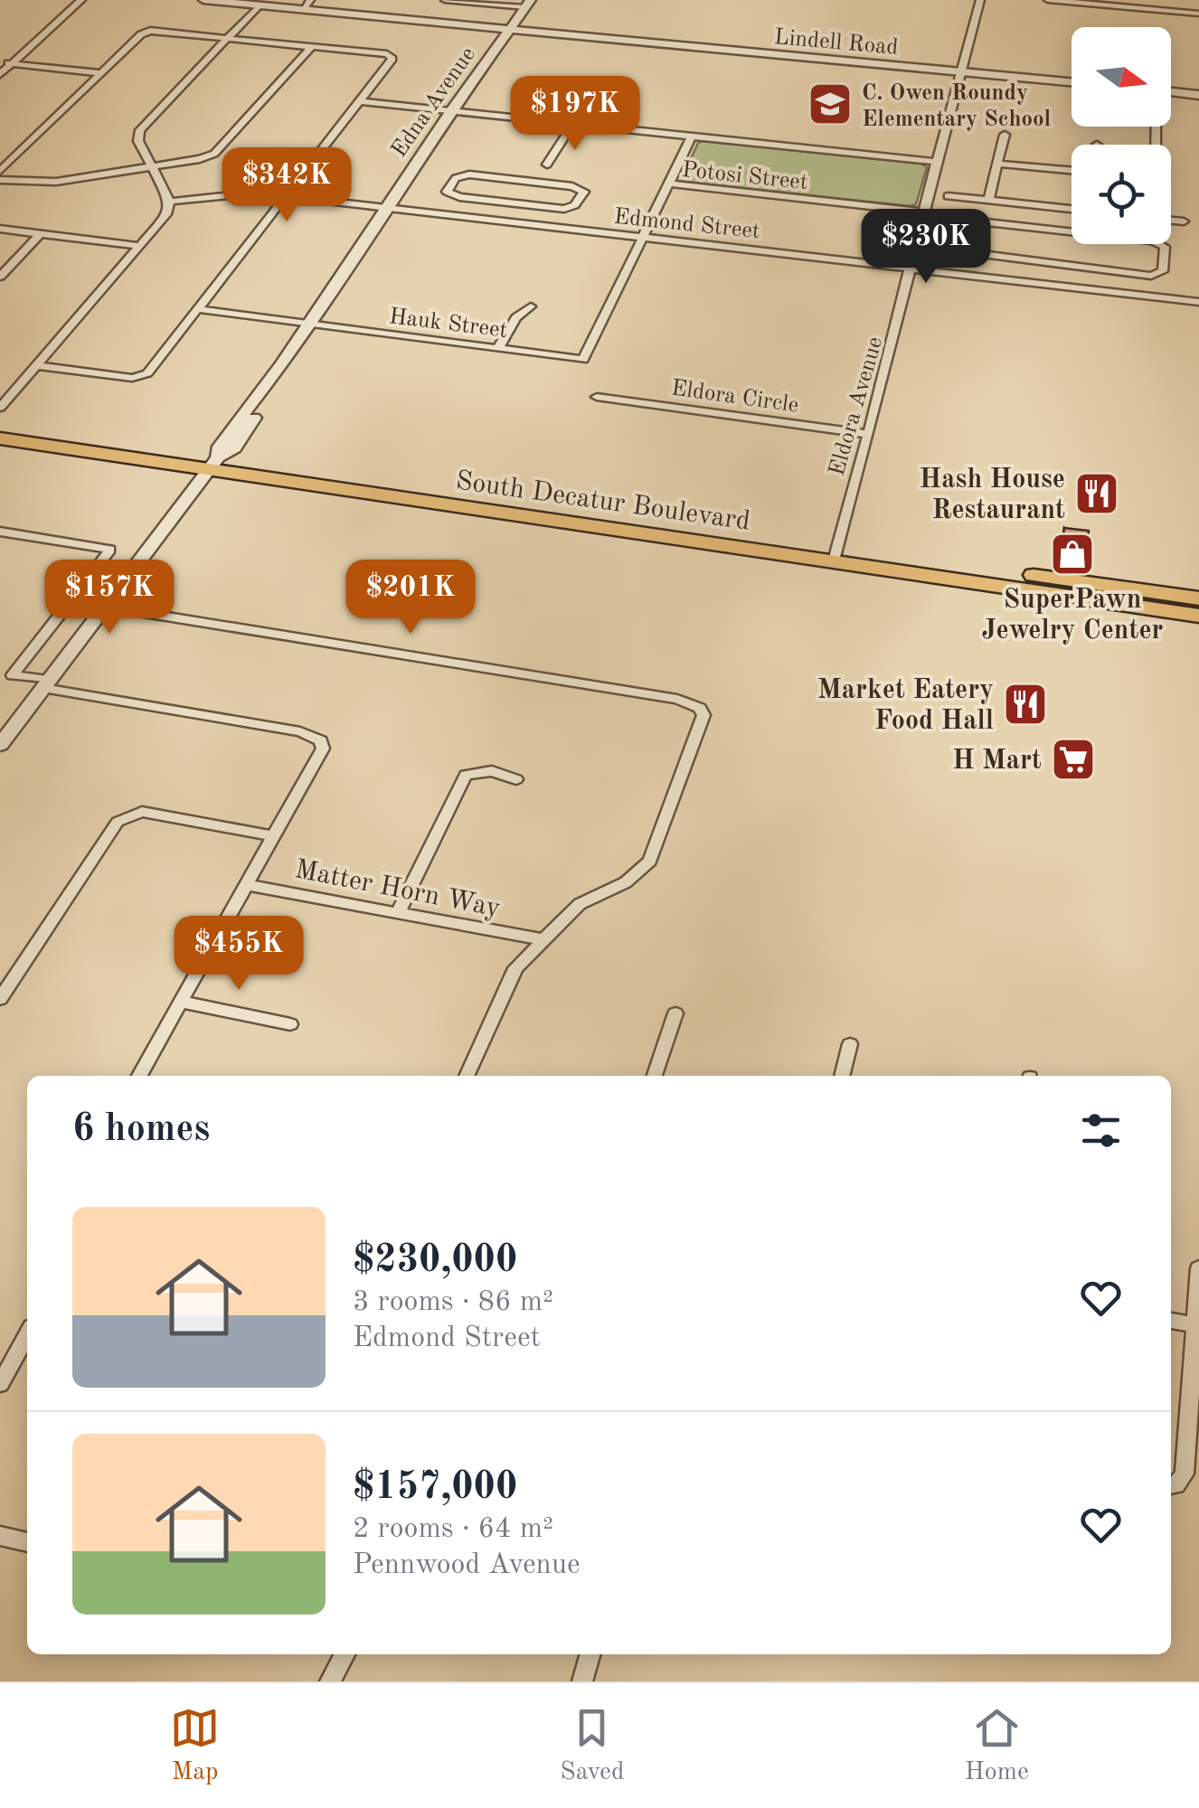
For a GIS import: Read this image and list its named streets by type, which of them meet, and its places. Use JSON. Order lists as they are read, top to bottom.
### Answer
{
  "streets": {
    "main road": ["South Decatur Boulevard"],
    "street": [
      "Lindell Road",
      "Edna Avenue",
      "Potosi Street",
      "Edmond Street",
      "Hauk Street",
      "Eldora Circle",
      "Eldora Avenue",
      "Matter Horn Way"
    ]
  },
  "crossings": [
    ["Lindell Road", "Edna Avenue"],
    ["Lindell Road", "Eldora Avenue"],
    ["Edna Avenue", "Edmond Street"],
    ["Edna Avenue", "Hauk Street"],
    ["Edna Avenue", "South Decatur Boulevard"],
    ["Potosi Street", "Eldora Avenue"],
    ["Edmond Street", "Hauk Street"],
    ["Edmond Street", "Eldora Avenue"],
    ["Eldora Circle", "Eldora Avenue"],
    ["Eldora Avenue", "South Decatur Boulevard"]
  ],
  "places": {
    "school or university": ["C. Owen Roundy Elementary School"],
    "restaurant": ["Hash House Restaurant", "Market Eatery Food Hall"],
    "shop": ["SuperPawn Jewelry Center"],
    "supermarket": ["H Mart"]
  },
  "north": "right",
  "page": {
    "price": [
      "$197K",
      "$342K",
      "$230K",
      "$157K",
      "$201K",
      "$455K"
    ],
    "heading": "6 homes",
    "list": [
      {
        "name": "$230,000",
        "note": "3 rooms · 86 m² · Edmond Street"
      },
      {
        "name": "$157,000",
        "note": "2 rooms · 64 m² · Pennwood Avenue"
      }
    ],
    "tabs": ["Map", "Saved", "Home"]
  }
}
